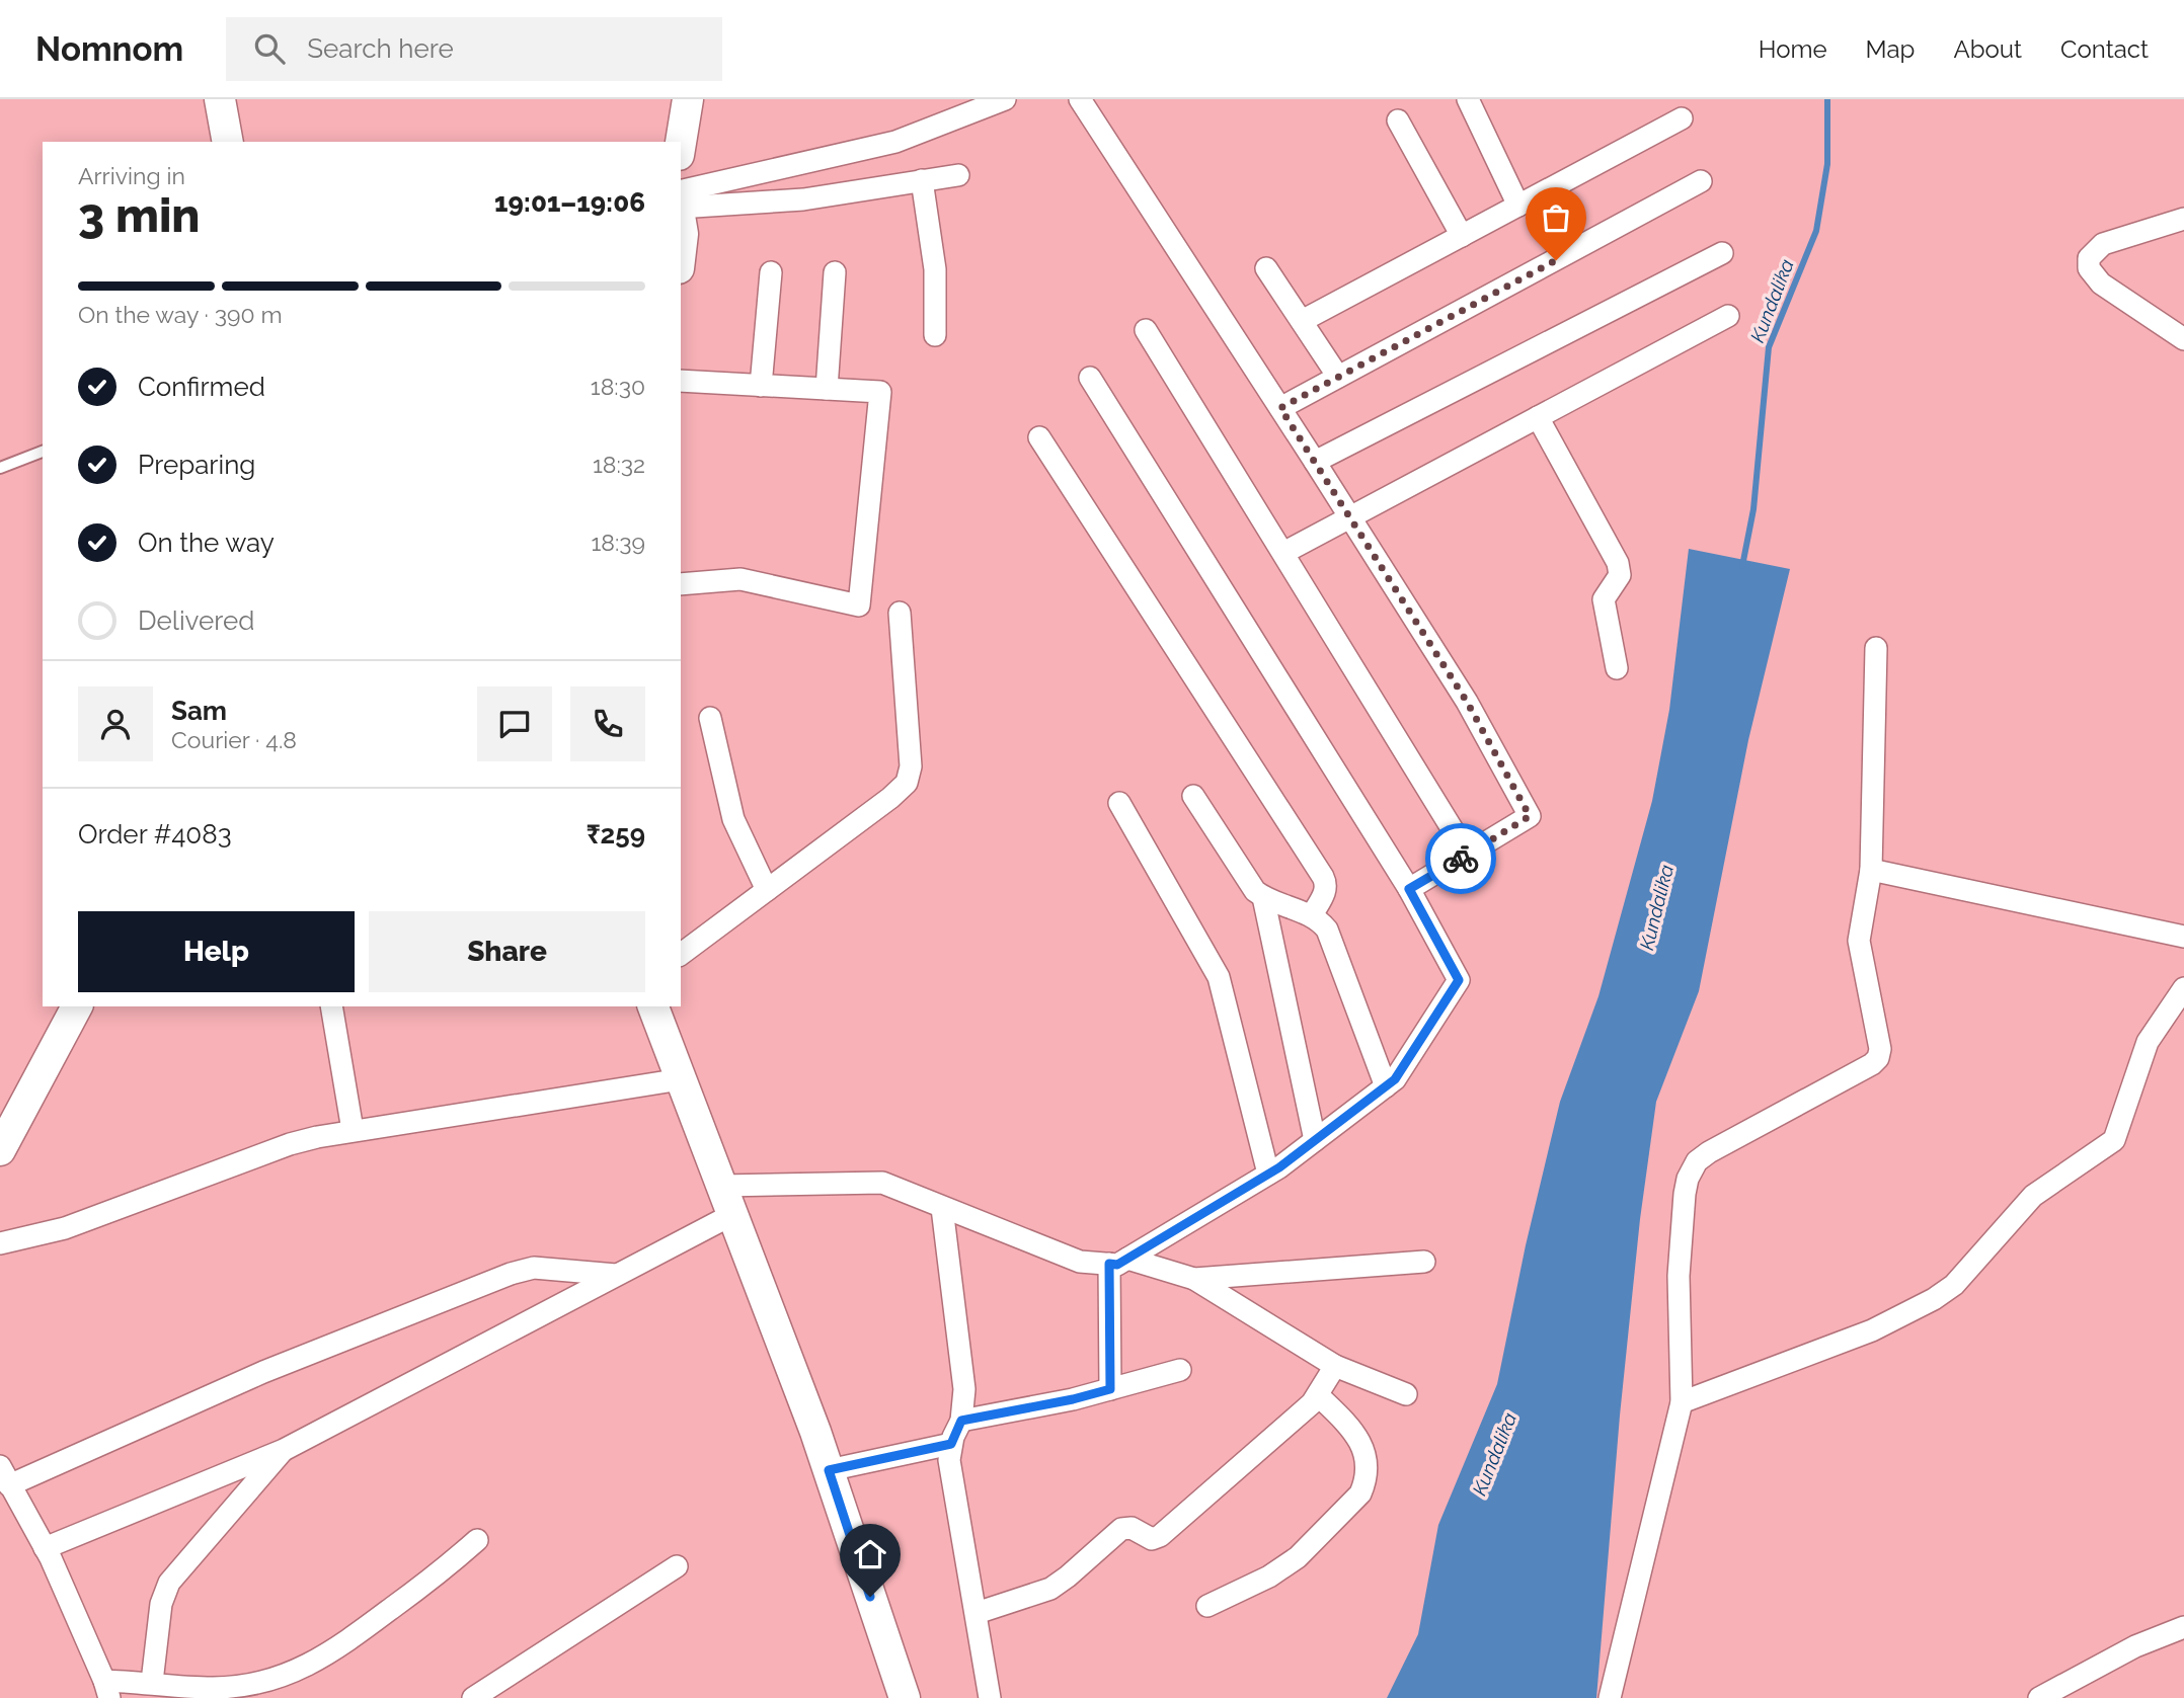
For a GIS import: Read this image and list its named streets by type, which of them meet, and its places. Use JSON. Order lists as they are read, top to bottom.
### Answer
{
  "water": ["Kundalika"],
  "page": {
    "header": "Nomnom",
    "search": "Search here",
    "nav": [
      "Home",
      "Map",
      "About",
      "Contact"
    ],
    "heading": ["3 min", "Arriving in", "19:01–19:06"],
    "panel": [
      "Sam",
      "Courier · 4.8",
      "Order #4083",
      "₹259"
    ],
    "bar": "On the way · 390 m",
    "list": [
      ["Confirmed", "18:30"],
      ["Preparing", "18:32"],
      ["On the way", "18:39"],
      "Delivered"
    ],
    "buttons": ["Help", "Share"]
  }
}
